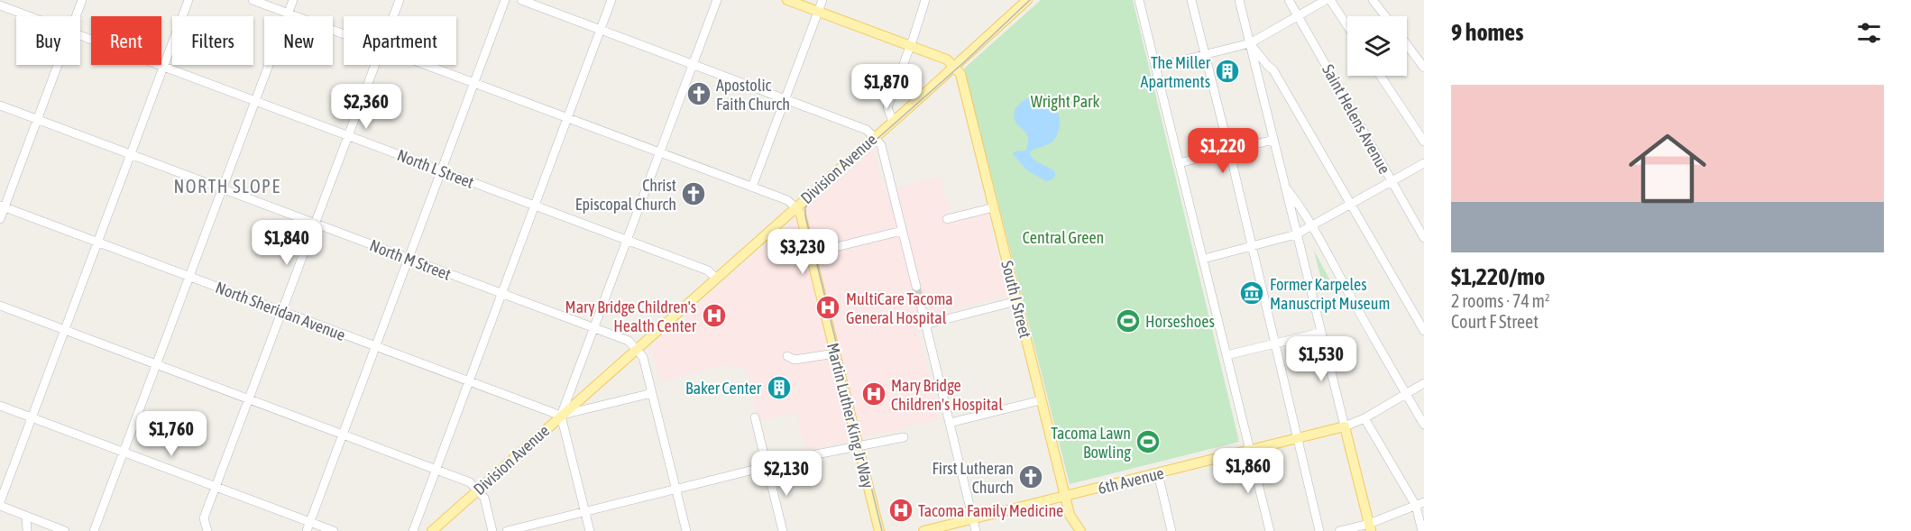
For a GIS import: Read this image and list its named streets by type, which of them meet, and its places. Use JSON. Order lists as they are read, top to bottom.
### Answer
{
  "streets": {
    "main road": [
      "Division Avenue",
      "South I Street",
      "Martin Luther King Jr Way",
      "6th Avenue"
    ],
    "street": [
      "Saint Helens Avenue",
      "North L Street",
      "North M Street",
      "North Sheridan Avenue"
    ]
  },
  "crossings": [
    ["North L Street", "Division Avenue"],
    ["Division Avenue", "North M Street"],
    ["Division Avenue", "South I Street"],
    ["Division Avenue", "North Sheridan Avenue"],
    ["Division Avenue", "Martin Luther King Jr Way"],
    ["South I Street", "6th Avenue"]
  ],
  "districts": ["NORTH SLOPE"],
  "parks": ["Wright Park", "Central Green"],
  "places": {
    "building": ["The Miller Apartments", "Baker Center"],
    "church": ["Apostolic Faith Church", "Christ Episcopal Church", "First Lutheran Church"],
    "museum": ["Former Karpeles Manuscript Museum"],
    "hospital": [
      "MultiCare Tacoma General Hospital",
      "Mary Bridge Children's Health Center",
      "Mary Bridge Children's Hospital",
      "Tacoma Family Medicine"
    ],
    "sports": ["Horseshoes", "Tacoma Lawn Bowling"]
  },
  "page": {
    "heading": "9 homes",
    "chip": [
      "Buy",
      "Rent",
      "Filters",
      "New",
      "Apartment"
    ],
    "price": [
      "$1,870",
      "$2,360",
      "$1,220",
      "$1,840",
      "$3,230",
      "$1,530",
      "$1,760",
      "$1,860",
      "$2,130"
    ],
    "list": [
      {
        "name": "$1,220/mo",
        "note": "2 rooms · 74 m² · Court F Street"
      }
    ]
  }
}
